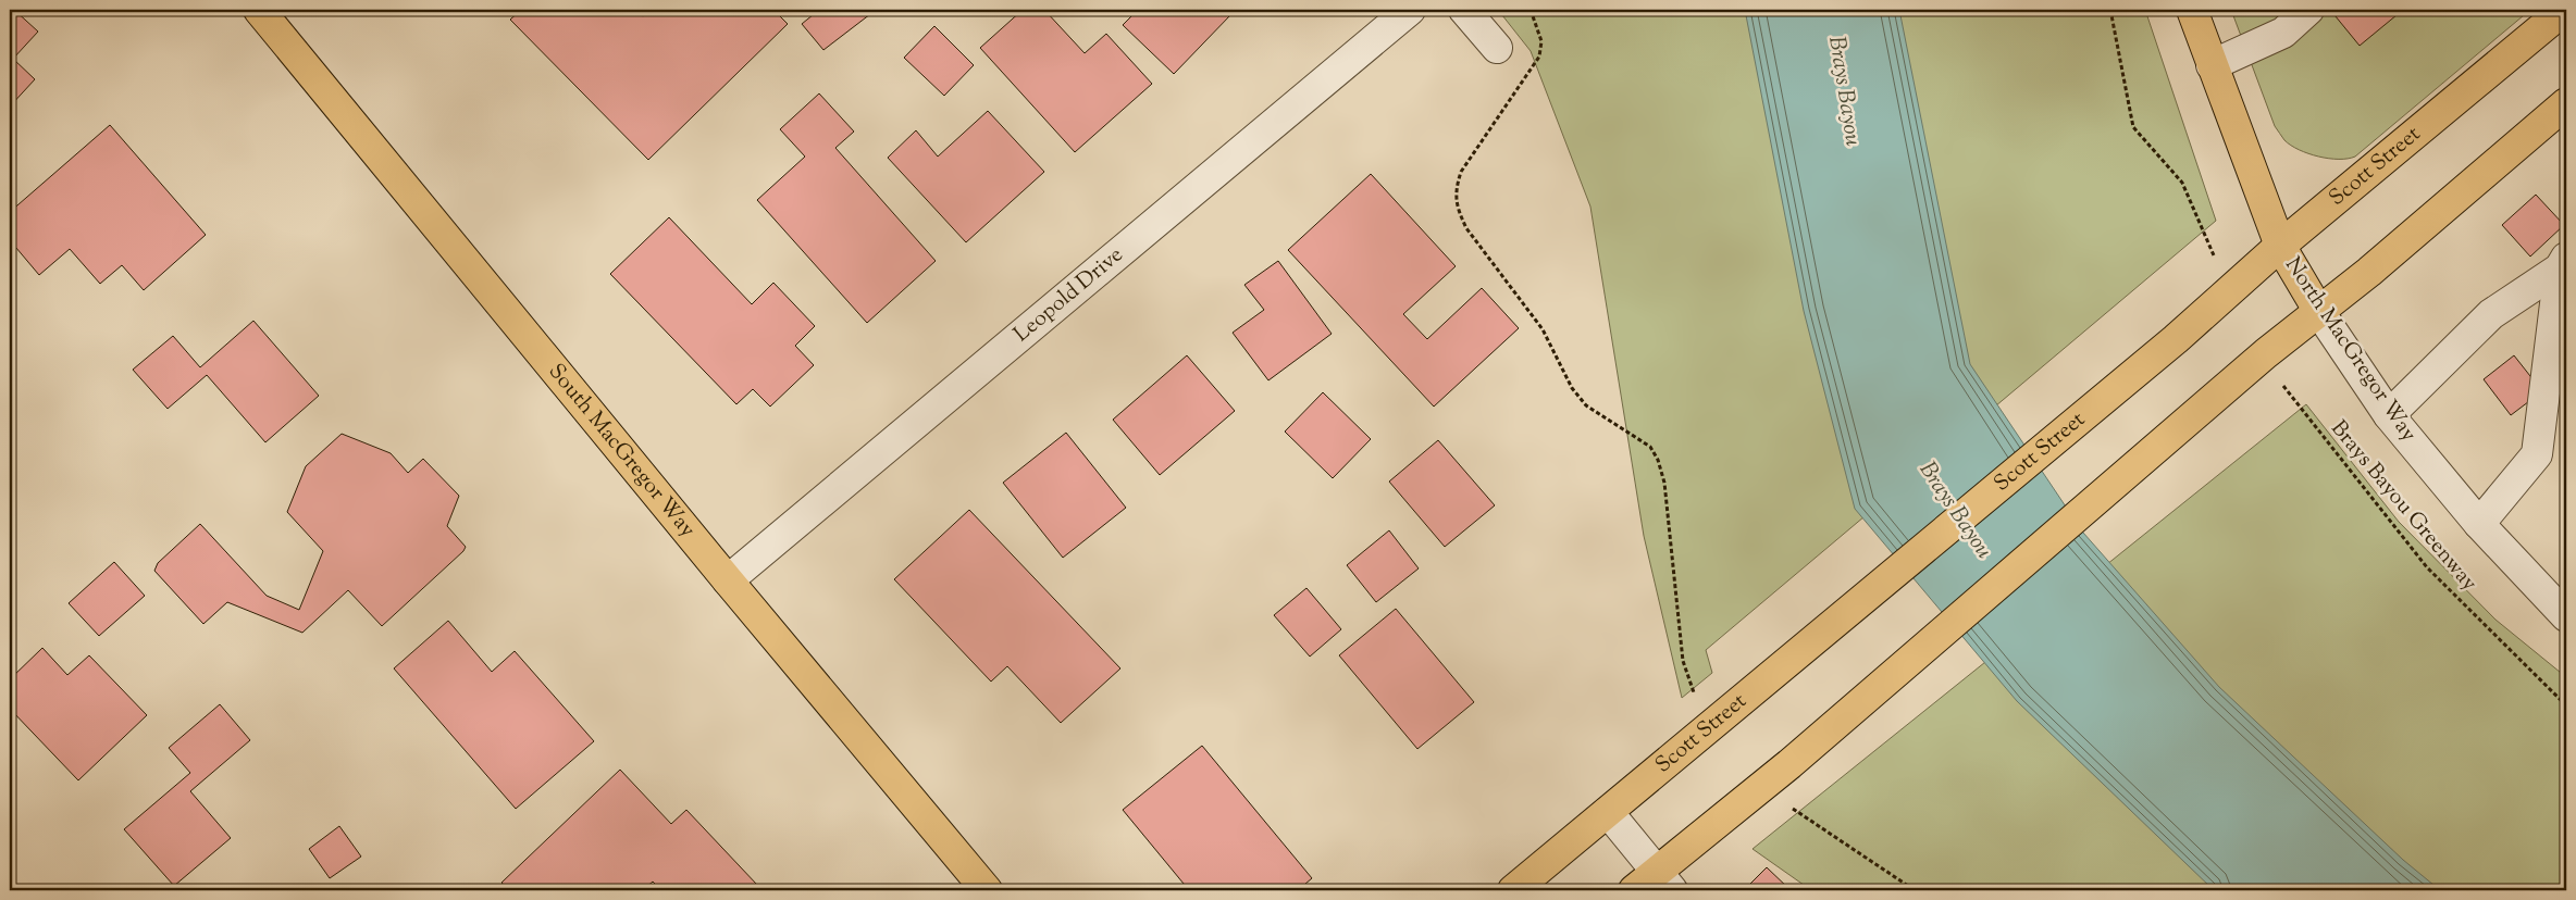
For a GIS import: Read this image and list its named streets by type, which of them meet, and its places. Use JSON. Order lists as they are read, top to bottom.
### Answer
{
  "streets": {
    "main road": ["Scott Street", "North MacGregor Way", "South MacGregor Way"],
    "street": ["Leopold Drive"],
    "path": ["Brays Bayou Greenway"]
  },
  "crossings": [
    ["Scott Street", "North MacGregor Way"],
    ["Leopold Drive", "South MacGregor Way"]
  ],
  "water": ["Brays Bayou"]
}
